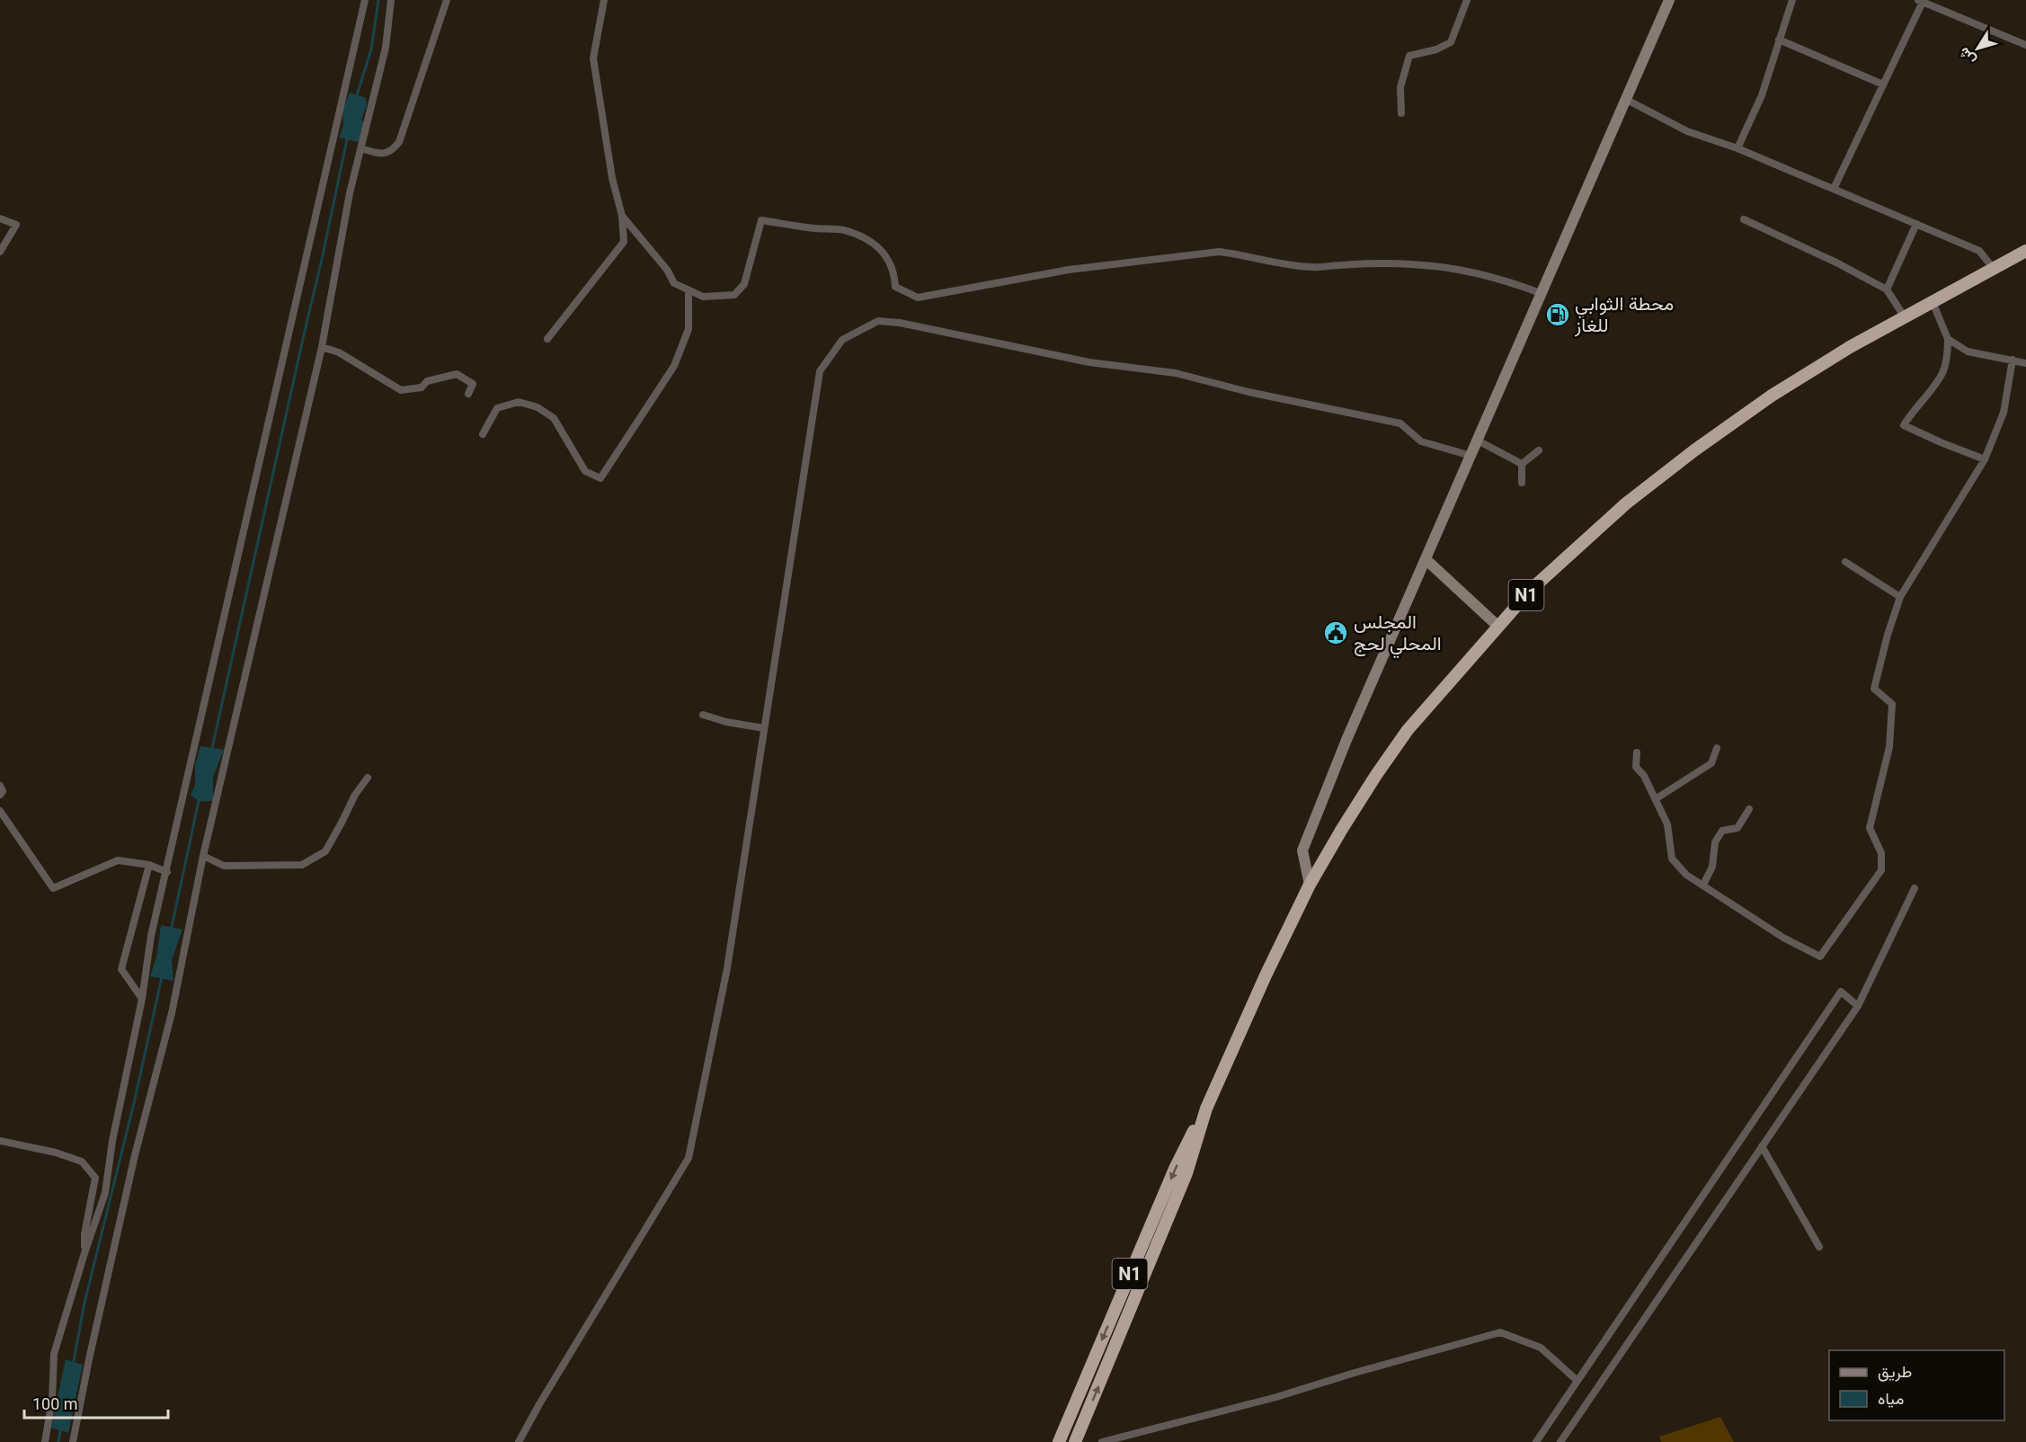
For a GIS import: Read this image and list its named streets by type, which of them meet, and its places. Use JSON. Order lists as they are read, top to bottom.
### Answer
{
  "streets": {
    "highway": ["N1"]
  },
  "places": {
    "fuel station": ["محطة الثوابي للغاز"],
    "public building": ["المجلس المحلي لحج"]
  },
  "legend": ["طريق", "مياه"],
  "scale_bar": "100 m",
  "north": "bottom left"
}
